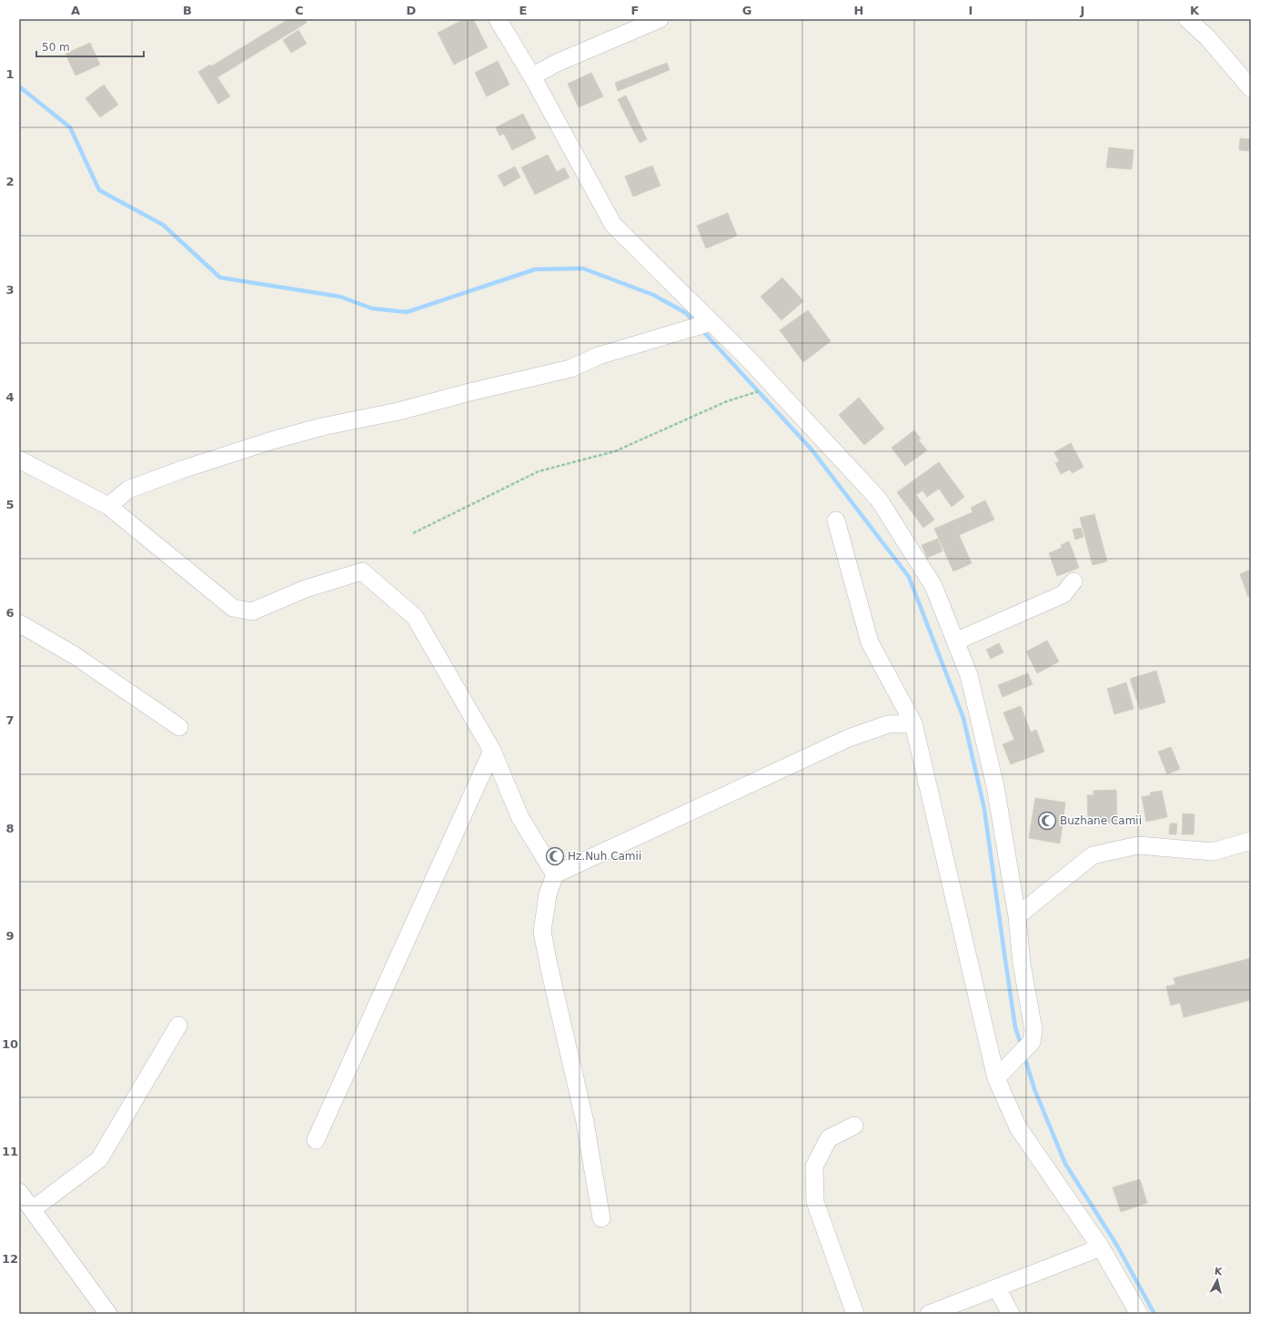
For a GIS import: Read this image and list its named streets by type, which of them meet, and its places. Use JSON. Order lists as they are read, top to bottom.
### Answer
{
  "places": {
    "mosque": ["Buzhane Camii", "Hz.Nuh Camii"]
  },
  "scale_bar": "50 m",
  "north": "top",
  "grid": {
    "columns": [
      "A",
      "B",
      "C",
      "D",
      "E",
      "F",
      "G",
      "H",
      "I",
      "J",
      "K"
    ],
    "rows": [
      "1",
      "2",
      "3",
      "4",
      "5",
      "6",
      "7",
      "8",
      "9",
      "10",
      "11",
      "12"
    ]
  }
}
